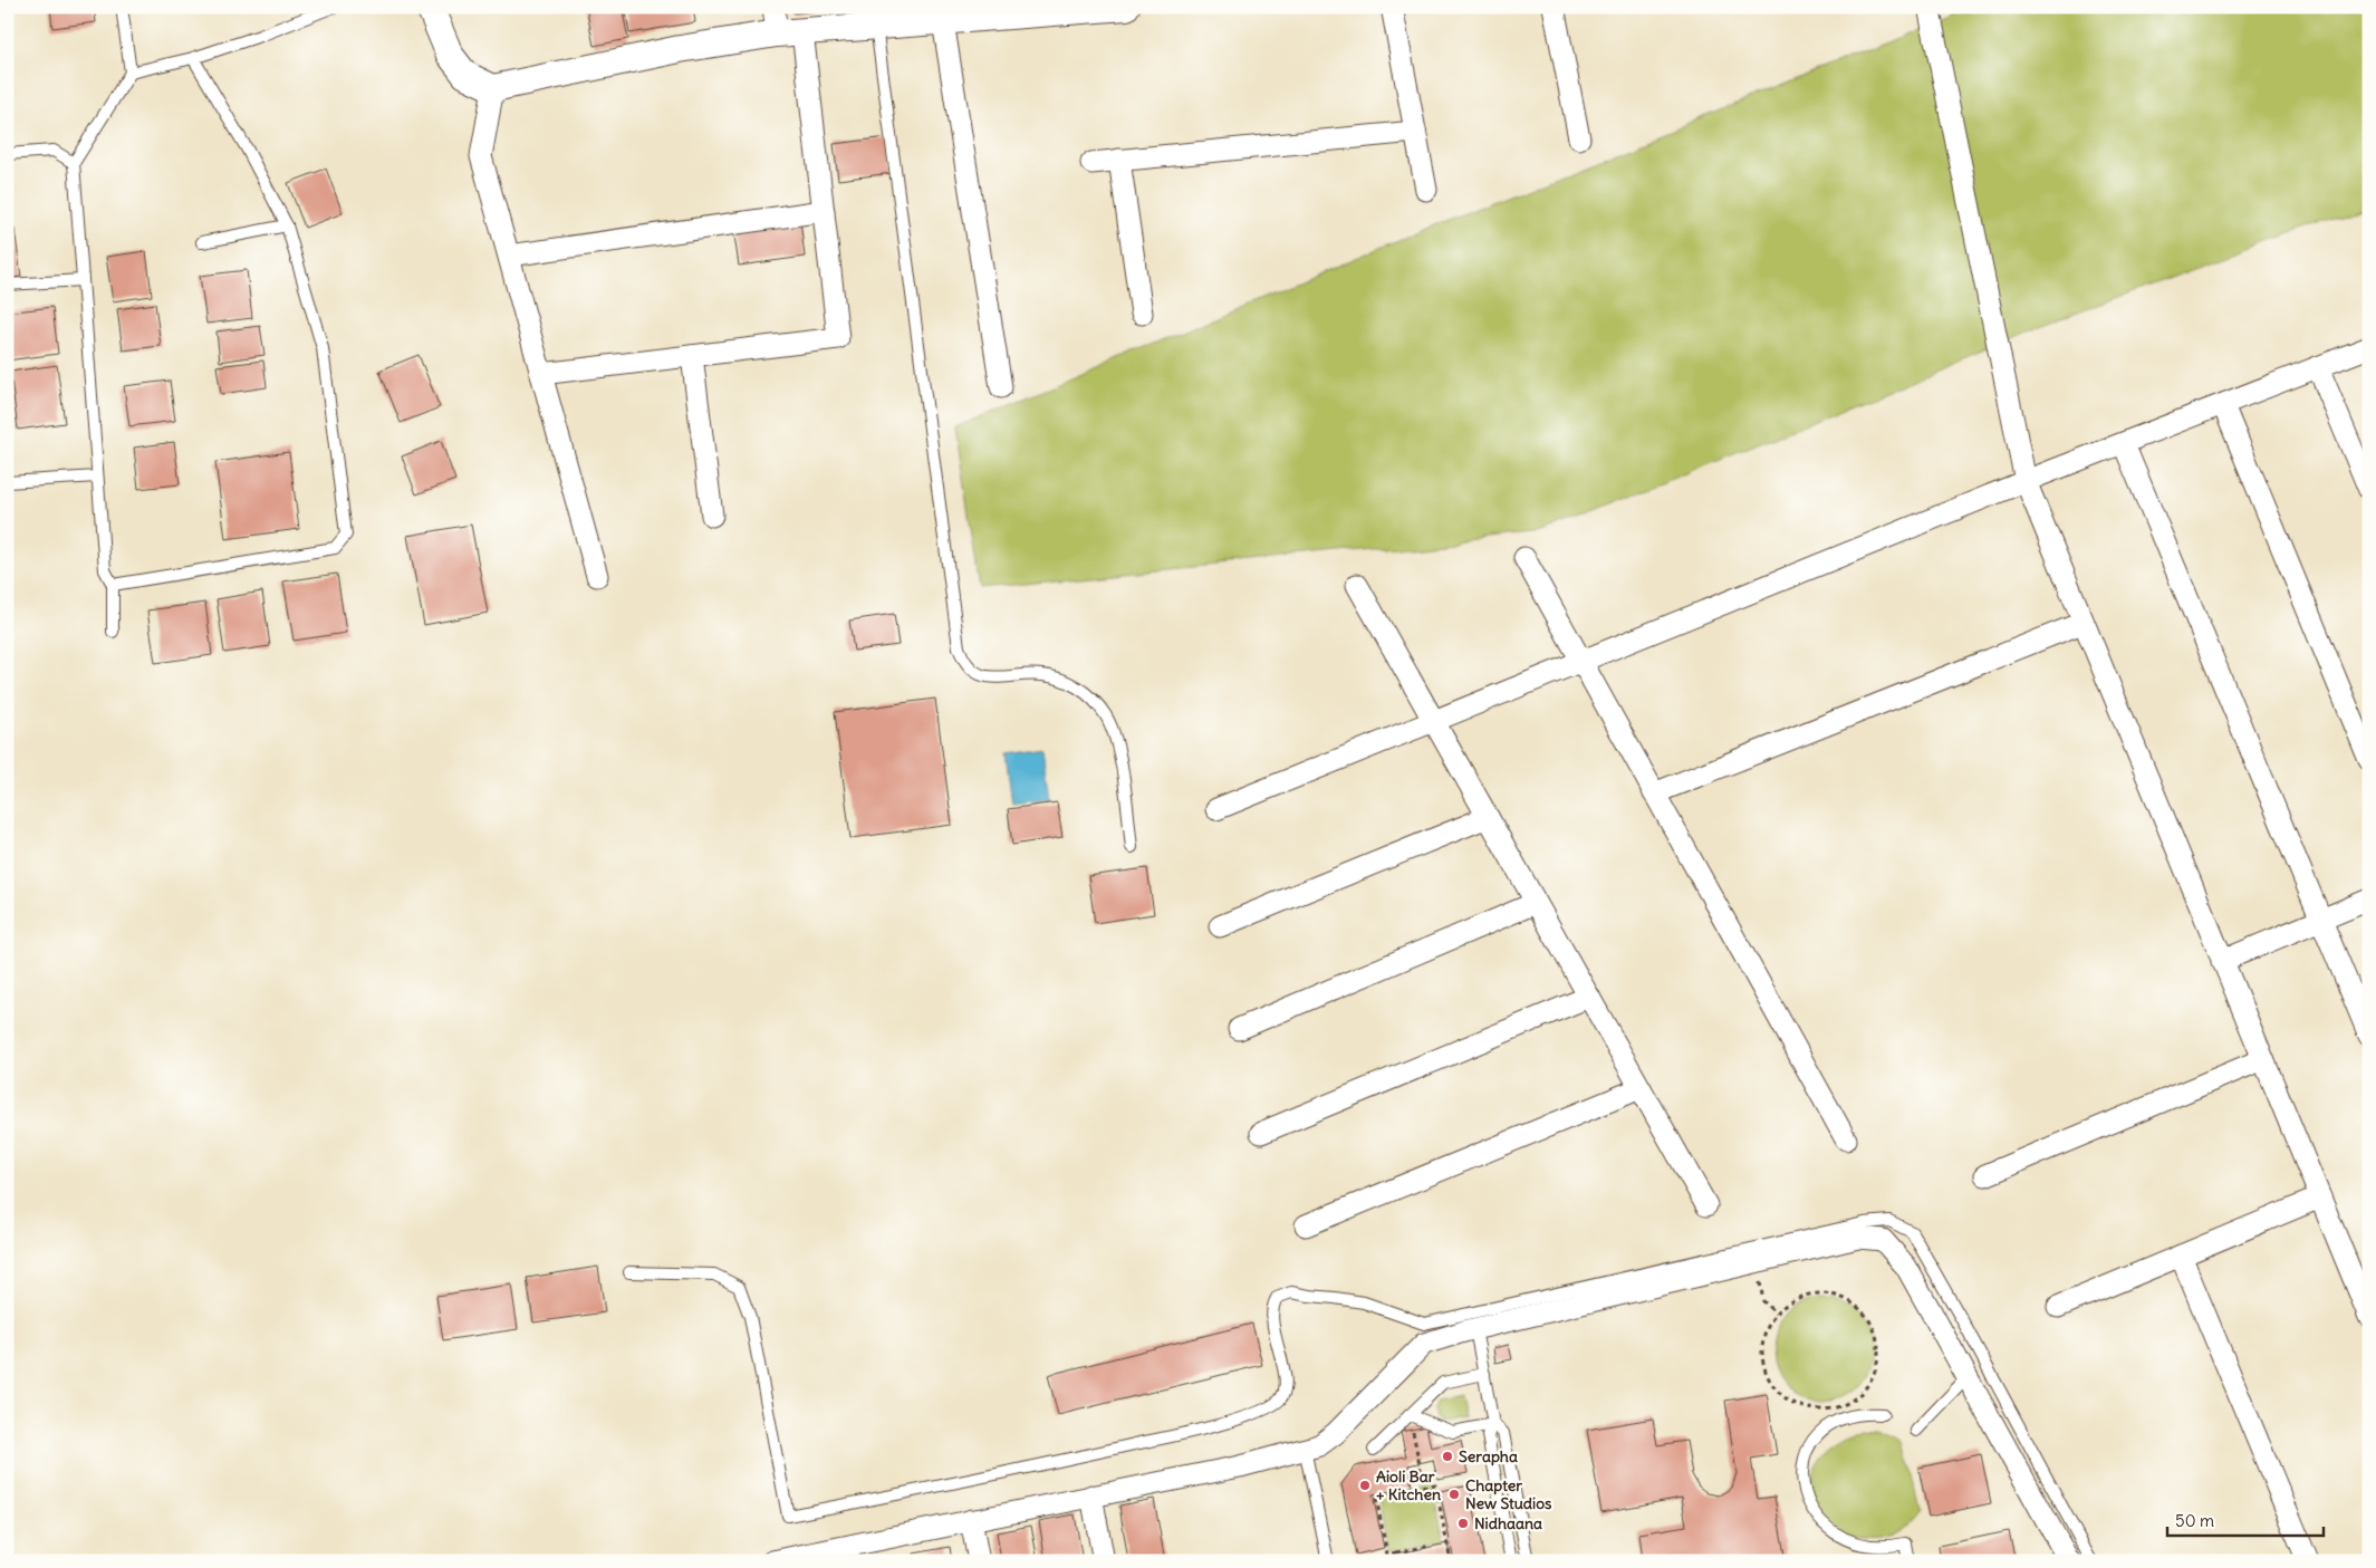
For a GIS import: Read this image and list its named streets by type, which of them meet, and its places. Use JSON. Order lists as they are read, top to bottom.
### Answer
{
  "places": [
    "Serapha",
    "Aioli Bar + Kitchen",
    "Chapter New Studios",
    "Nidhaana"
  ],
  "scale_bar": "50 m"
}
